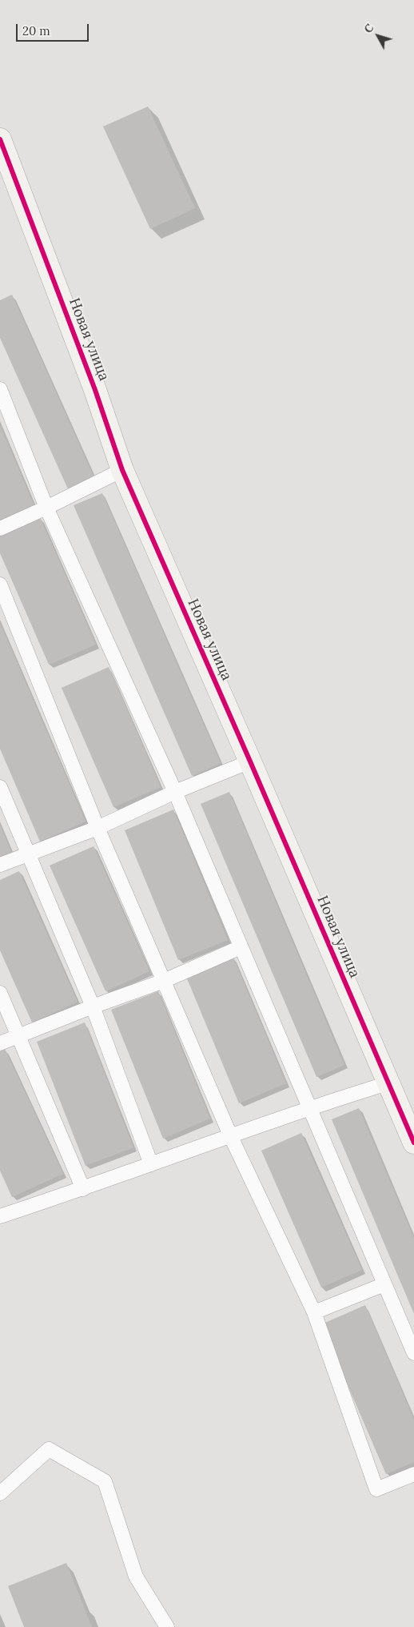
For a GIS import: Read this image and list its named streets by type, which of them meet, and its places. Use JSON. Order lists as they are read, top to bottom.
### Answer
{
  "streets": {
    "street": ["Новая улица"]
  },
  "scale_bar": "20 m",
  "north": "top left"
}
